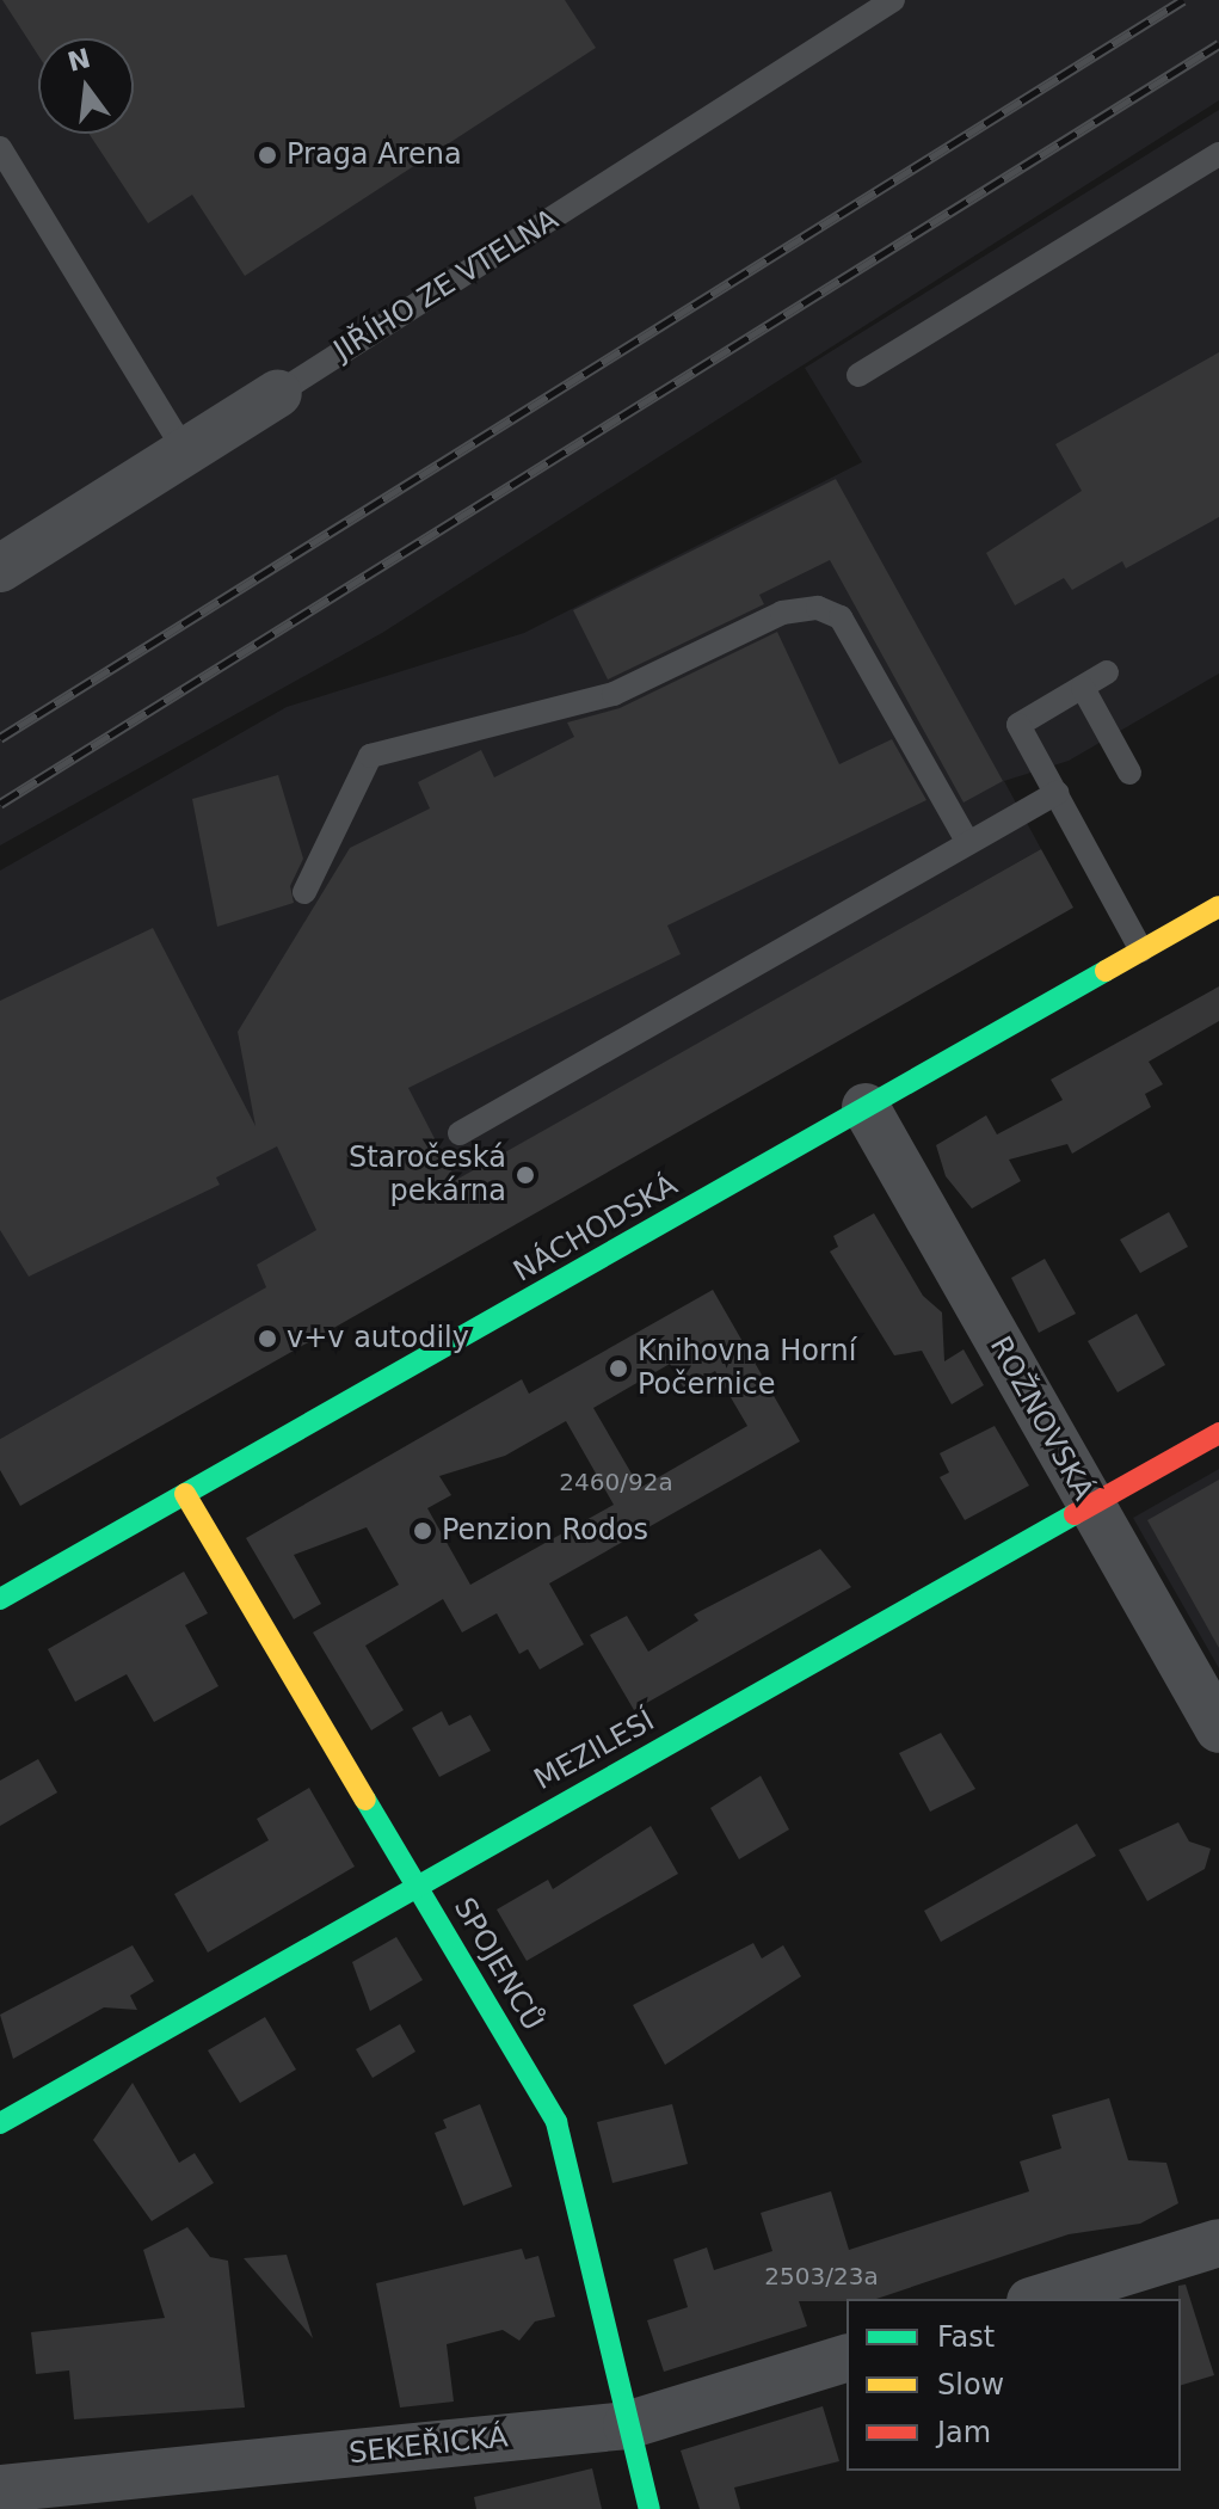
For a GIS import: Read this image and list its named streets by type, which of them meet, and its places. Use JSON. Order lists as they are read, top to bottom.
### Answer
{
  "streets": {
    "street": [
      "JIŘÍHO ZE VTELNA",
      "NÁCHODSKÁ",
      "ROŽNOVSKÁ",
      "MEZILESÍ",
      "SPOJENCŮ",
      "SEKEŘICKÁ"
    ]
  },
  "crossings": [
    ["NÁCHODSKÁ", "ROŽNOVSKÁ"],
    ["NÁCHODSKÁ", "SPOJENCŮ"],
    ["ROŽNOVSKÁ", "MEZILESÍ"],
    ["MEZILESÍ", "SPOJENCŮ"],
    ["SPOJENCŮ", "SEKEŘICKÁ"]
  ],
  "places": [
    "Praga Arena",
    "Staročeská pekárna",
    "v+v autodily",
    "Knihovna Horní Počernice",
    "Penzion Rodos"
  ],
  "house_numbers": ["2460/92a", "2503/23a"],
  "legend": ["Fast", "Slow", "Jam"],
  "north": "top"
}
